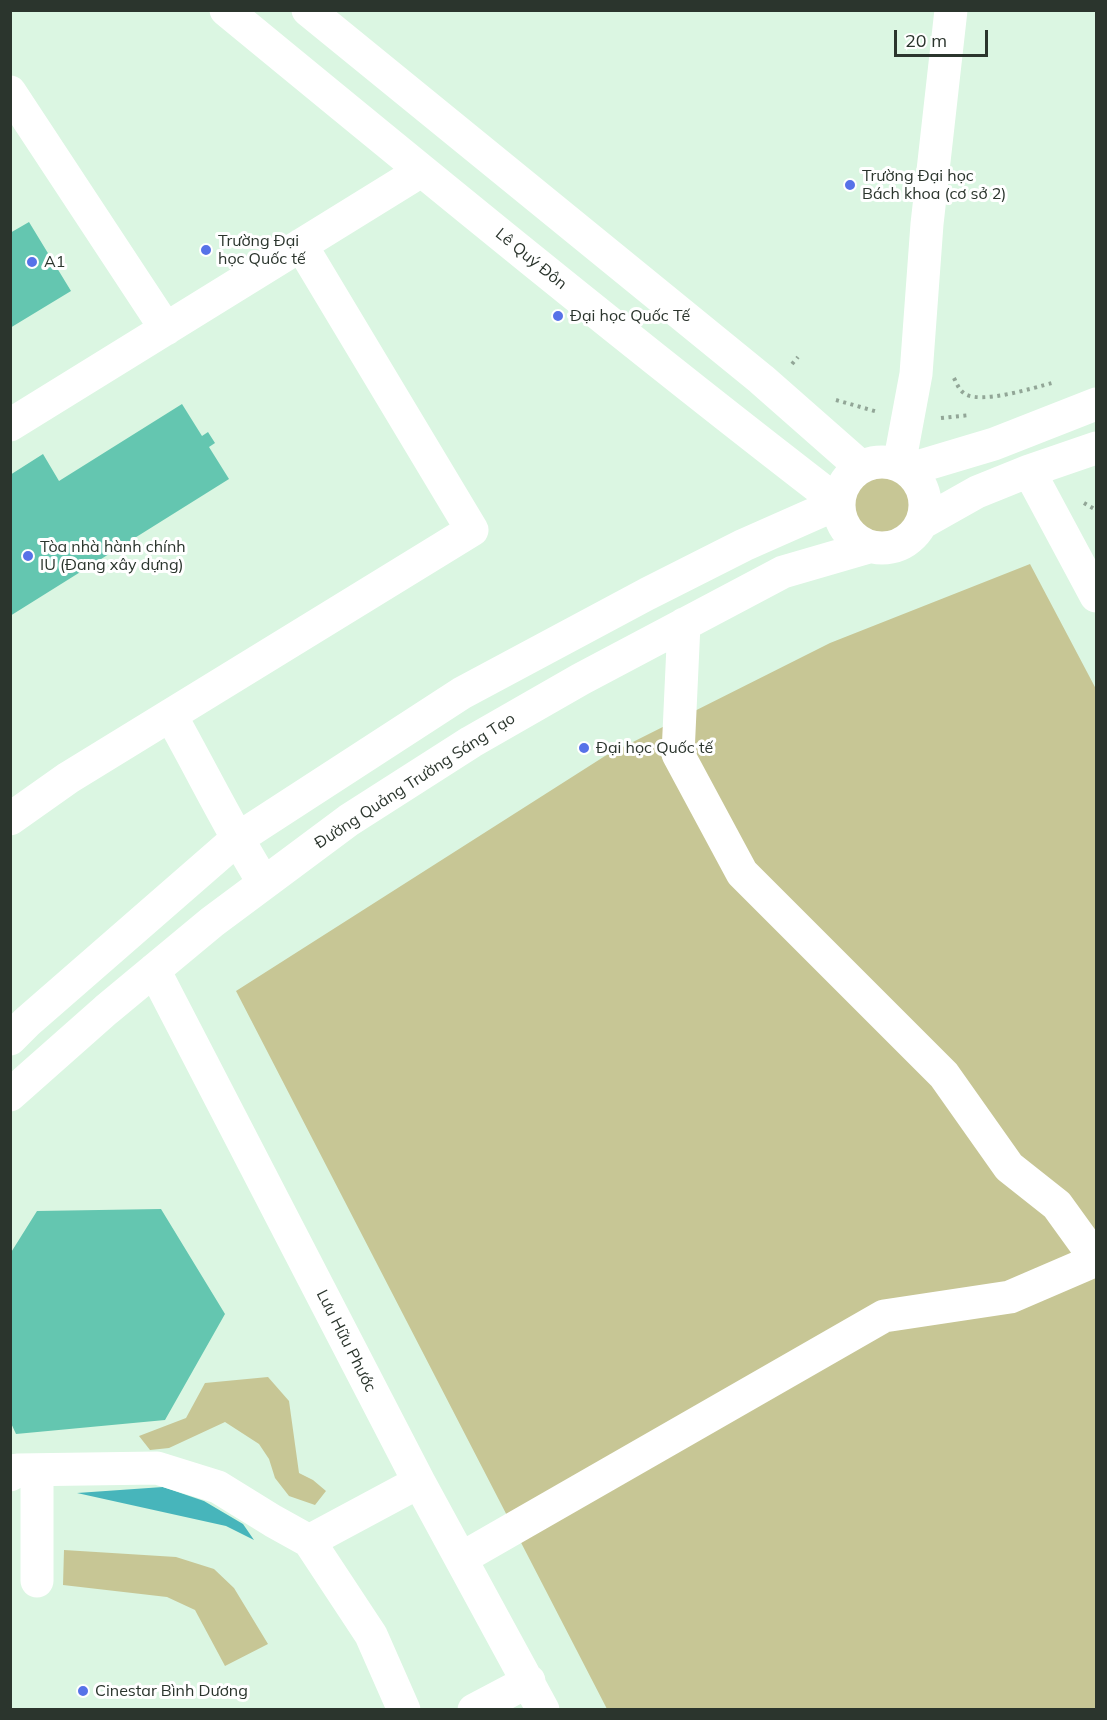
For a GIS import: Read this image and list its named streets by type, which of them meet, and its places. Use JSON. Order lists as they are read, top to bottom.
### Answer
{
  "streets": {
    "street": ["Lê Quý Đôn", "Đường Quảng Trường Sáng Tạo", "Lưu Hữu Phước"]
  },
  "crossings": [
    ["Lê Quý Đôn", "Đường Quảng Trường Sáng Tạo"],
    ["Đường Quảng Trường Sáng Tạo", "Lưu Hữu Phước"]
  ],
  "places": [
    "Trường Đại học Bách khoa (cơ sở 2)",
    "Trường Đại học Quốc tế",
    "A1",
    "Đại học Quốc Tế",
    "Tòa nhà hành chính IU (Đang xây dựng)",
    "Đại học Quốc tế",
    "Cinestar Bình Dương"
  ],
  "scale_bar": "20 m"
}
